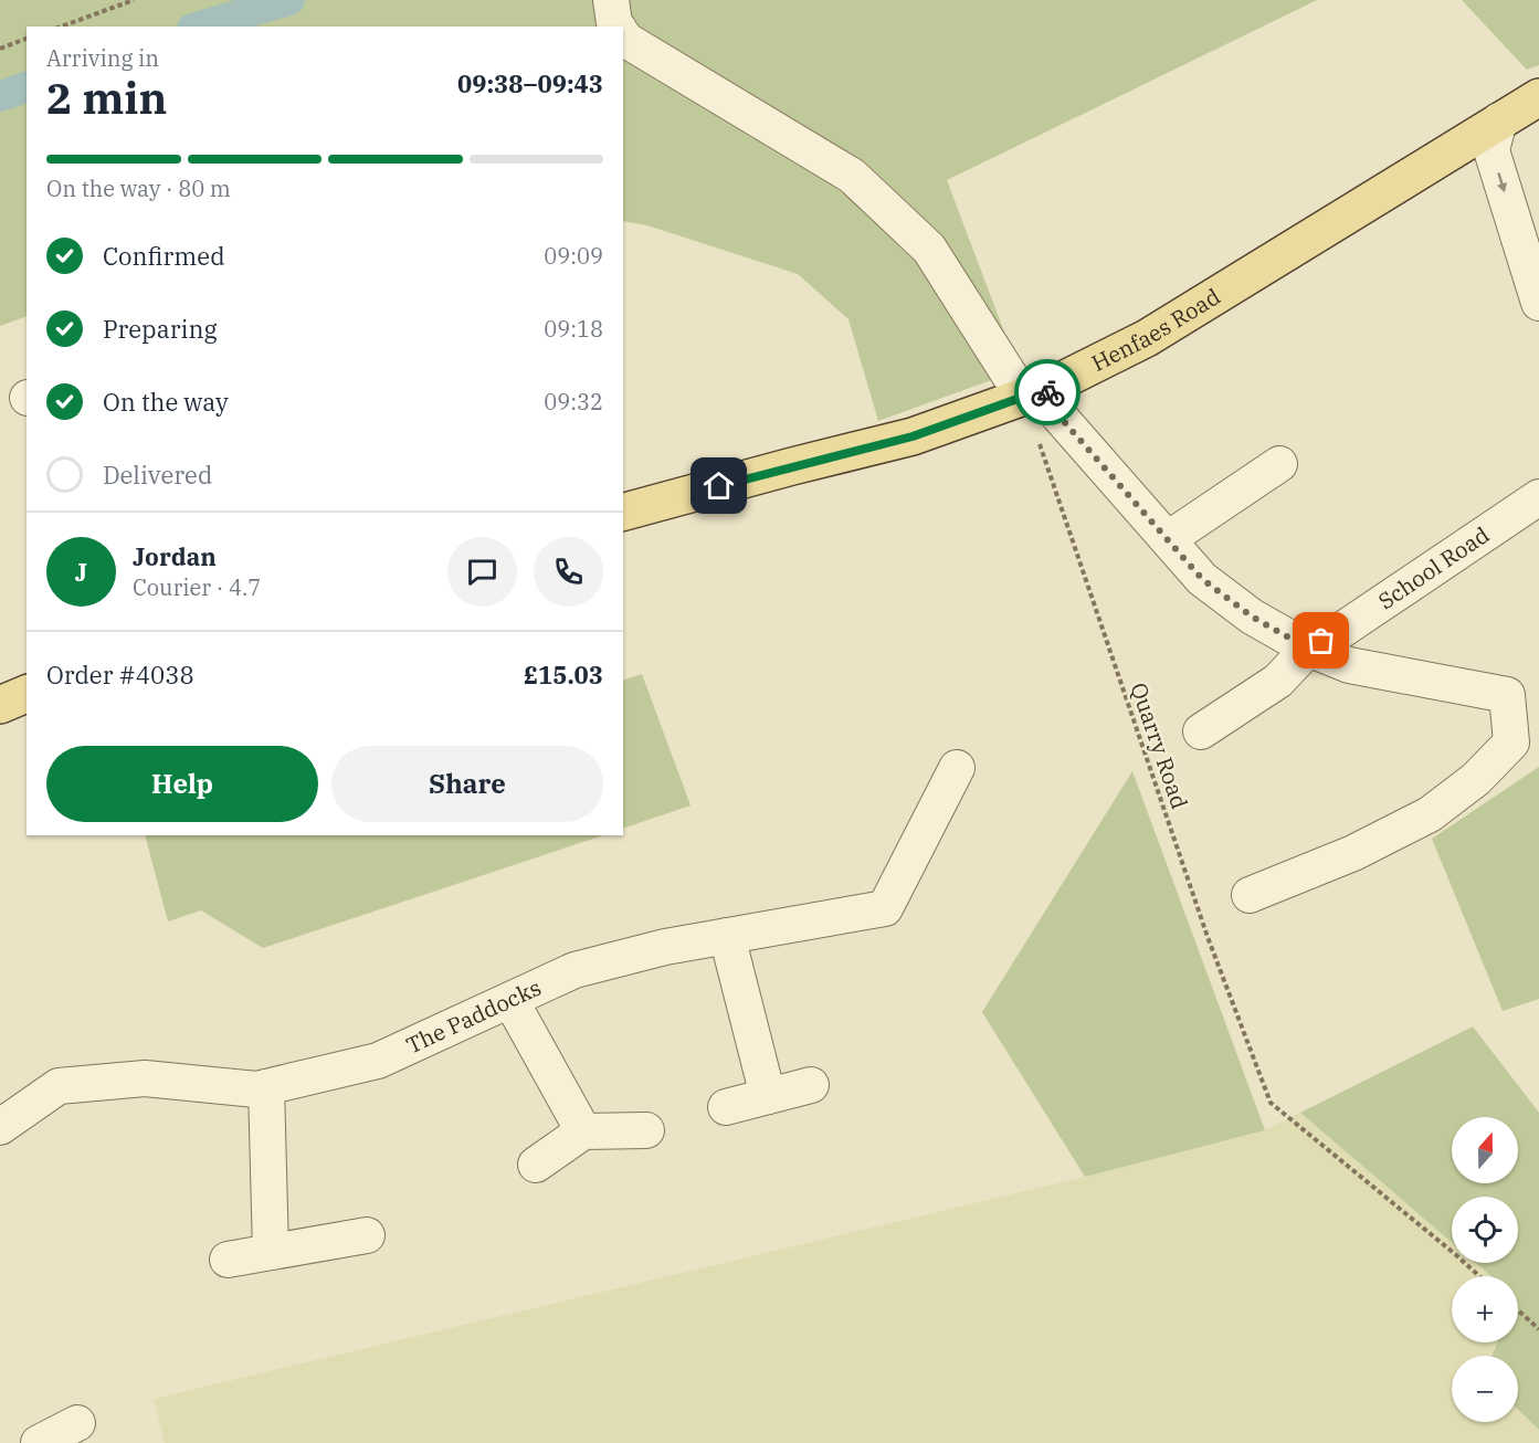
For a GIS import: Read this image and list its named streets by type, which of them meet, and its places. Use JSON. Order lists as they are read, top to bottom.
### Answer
{
  "streets": {
    "main road": ["Henfaes Road"],
    "street": ["School Road", "The Paddocks"],
    "path": ["Quarry Road"]
  },
  "crossings": [
    ["Henfaes Road", "Quarry Road"]
  ],
  "north": "top",
  "page": {
    "heading": ["2 min", "Arriving in", "09:38–09:43"],
    "panel": [
      "Jordan",
      "Courier · 4.7",
      "Order #4038",
      "£15.03"
    ],
    "bar": "On the way · 80 m",
    "list": [
      ["Confirmed", "09:09"],
      ["Preparing", "09:18"],
      ["On the way", "09:32"],
      "Delivered"
    ],
    "round": "J",
    "buttons": ["Help", "Share"],
    "map_buttons": ["+", "−"]
  }
}
